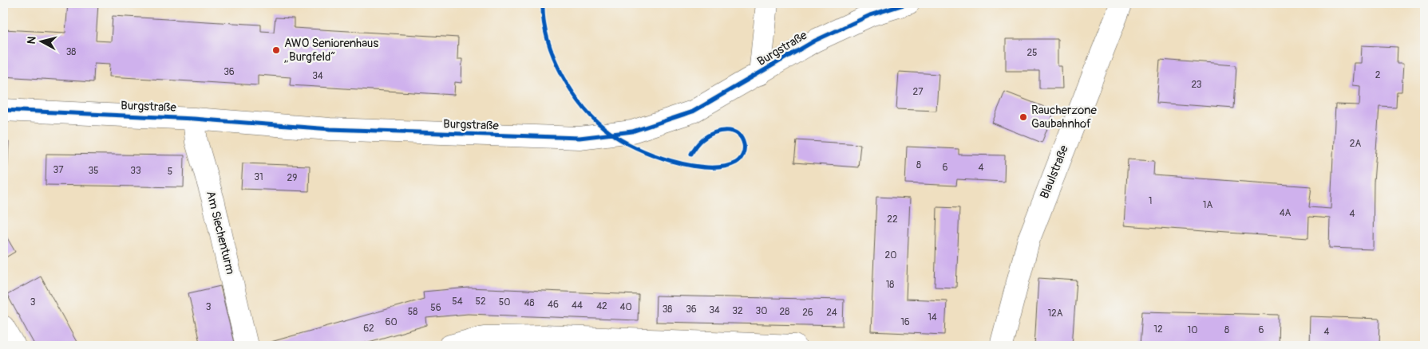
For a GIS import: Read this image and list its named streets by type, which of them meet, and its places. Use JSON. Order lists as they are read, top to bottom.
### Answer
{
  "streets": {
    "street": ["Burgstraße", "Blaulstraße", "Am Siechenturm"]
  },
  "crossings": [
    ["Burgstraße", "Am Siechenturm"]
  ],
  "places": ["AWO Seniorenhaus „Burgfeld“", "Raucherzone Gaubahnhof"],
  "house_numbers": [
    "38",
    "25",
    "36",
    "2",
    "34",
    "23",
    "27",
    "2A",
    "8",
    "6",
    "4",
    "37",
    "35",
    "33",
    "5",
    "31",
    "29",
    "1",
    "1A",
    "4A",
    "4",
    "22",
    "20",
    "18",
    "54",
    "52",
    "3",
    "50",
    "48",
    "46",
    "44",
    "42",
    "3",
    "40",
    "56",
    "38",
    "36",
    "34",
    "32",
    "30",
    "58",
    "28",
    "26",
    "24",
    "12A",
    "14",
    "60",
    "16",
    "62",
    "12",
    "10",
    "8",
    "6",
    "4"
  ],
  "north": "left"
}
